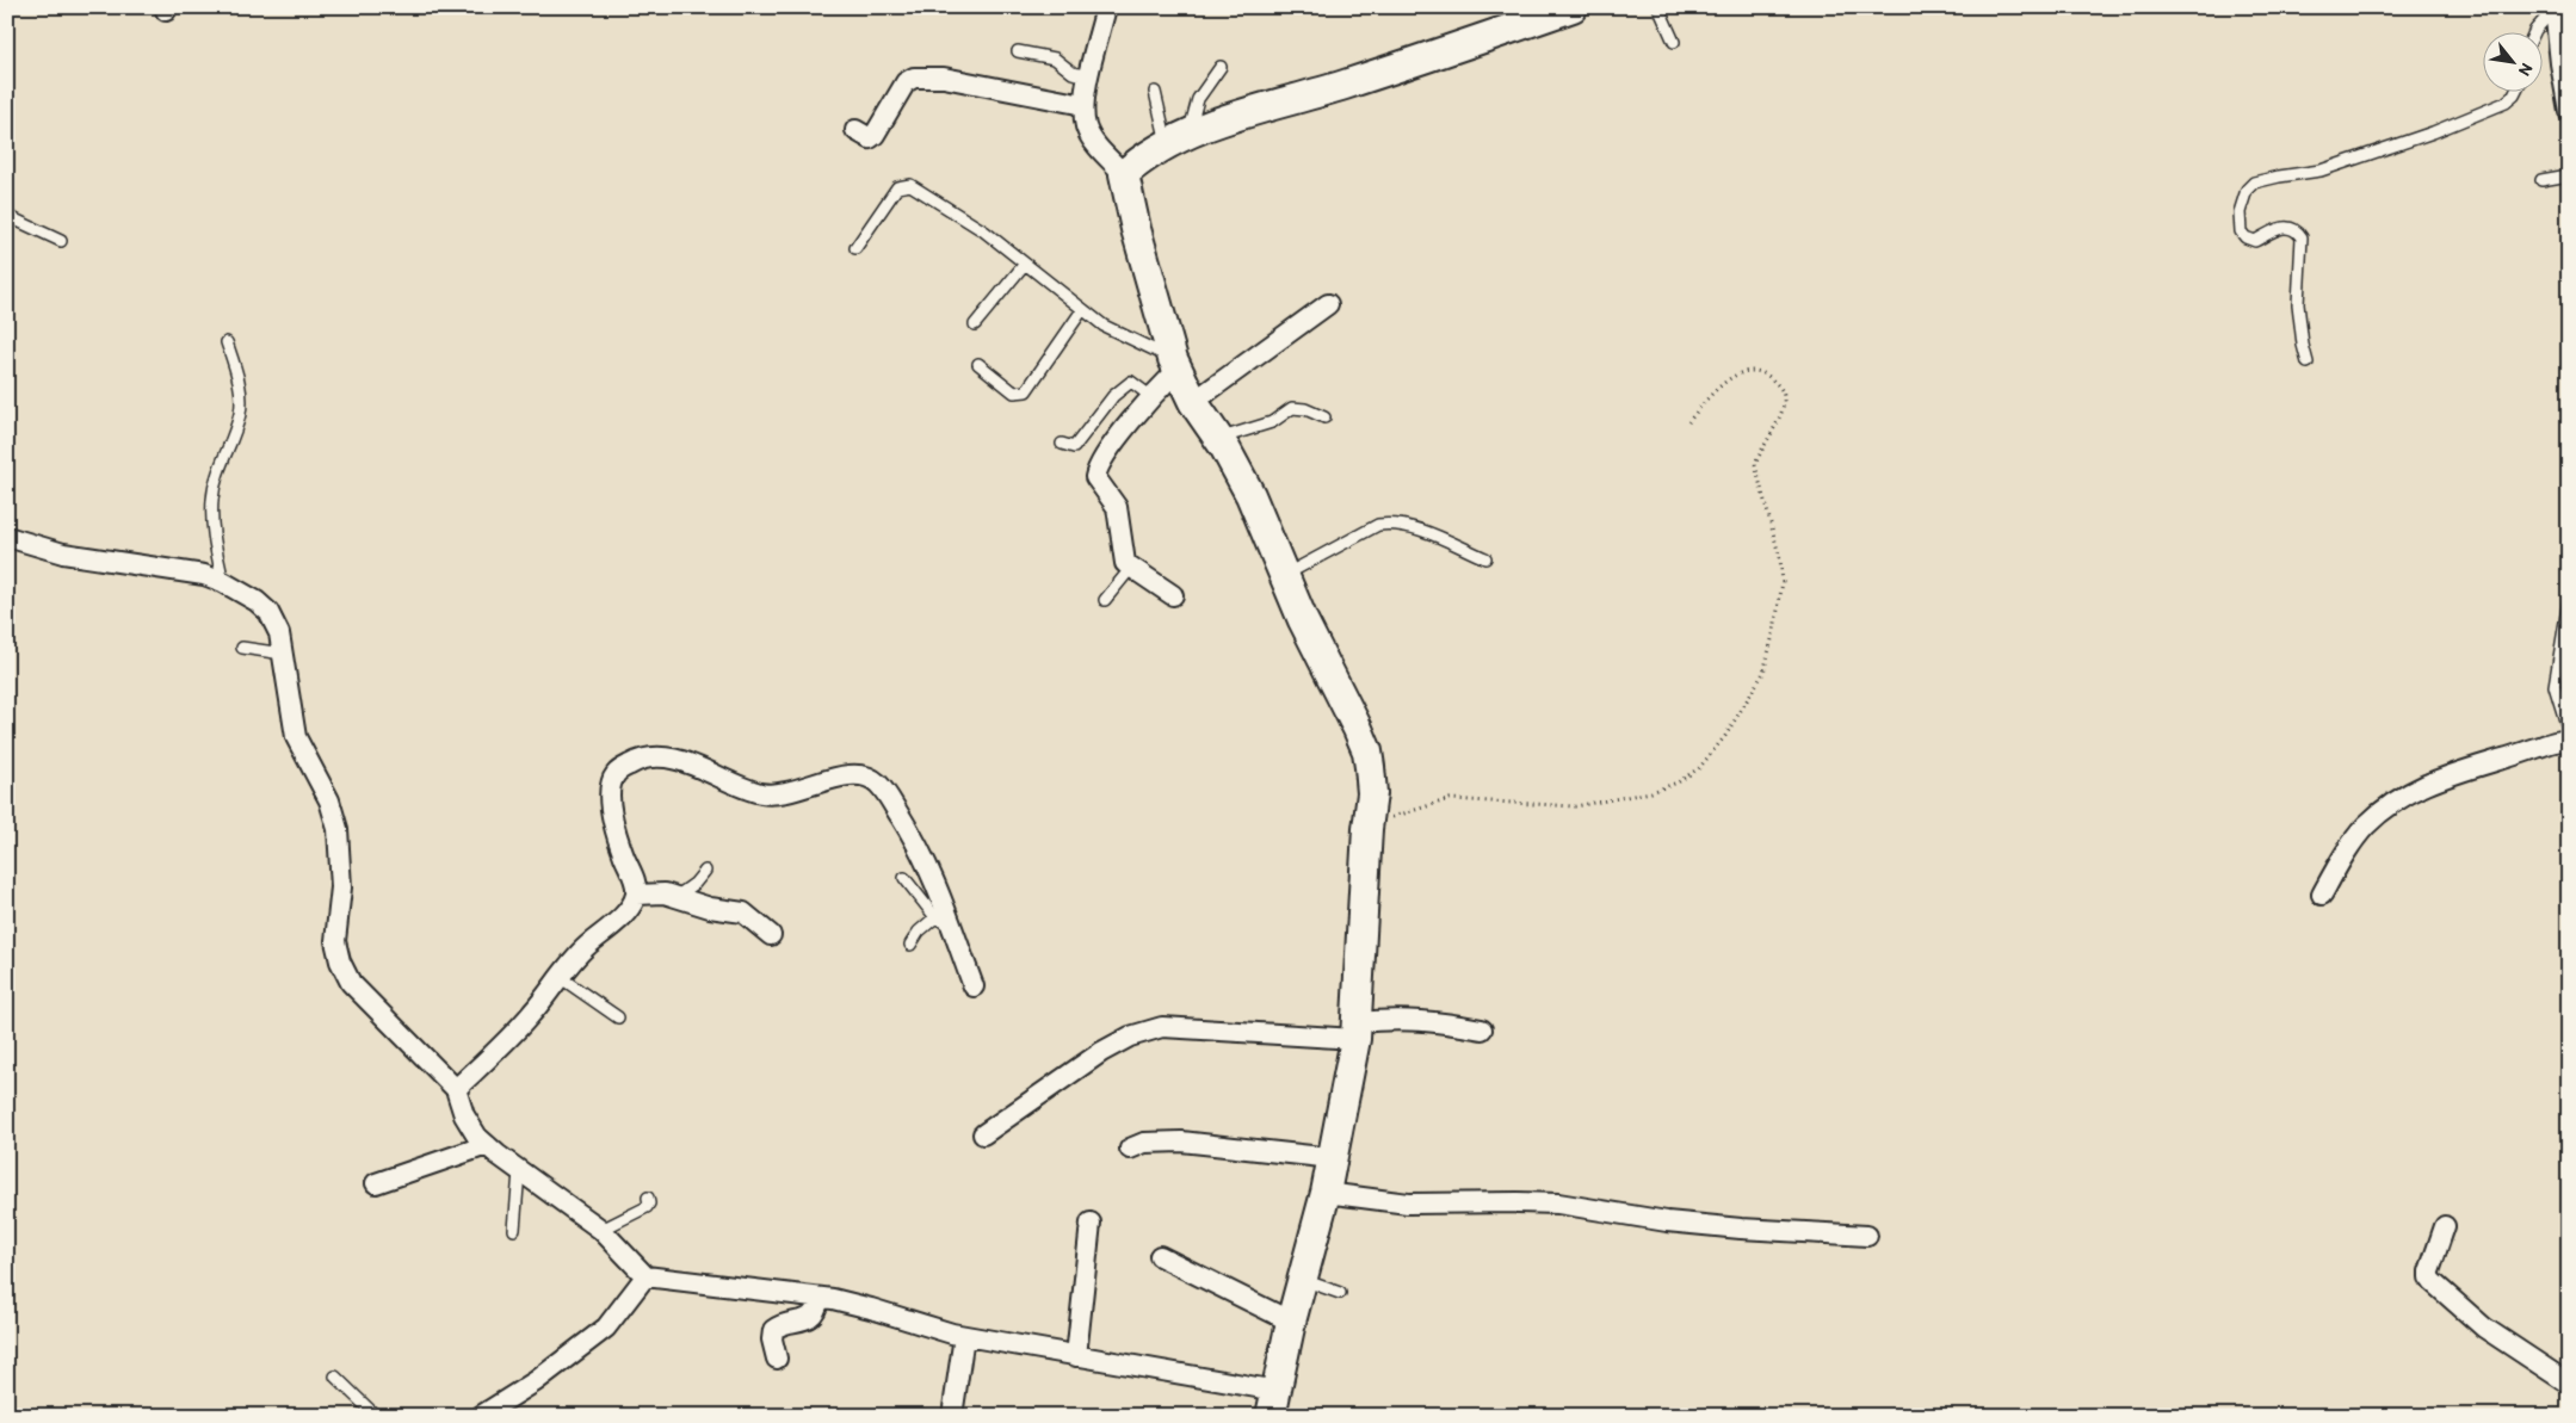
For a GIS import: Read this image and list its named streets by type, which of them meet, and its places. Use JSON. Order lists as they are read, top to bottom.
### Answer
{
  "north": "bottom right"
}
